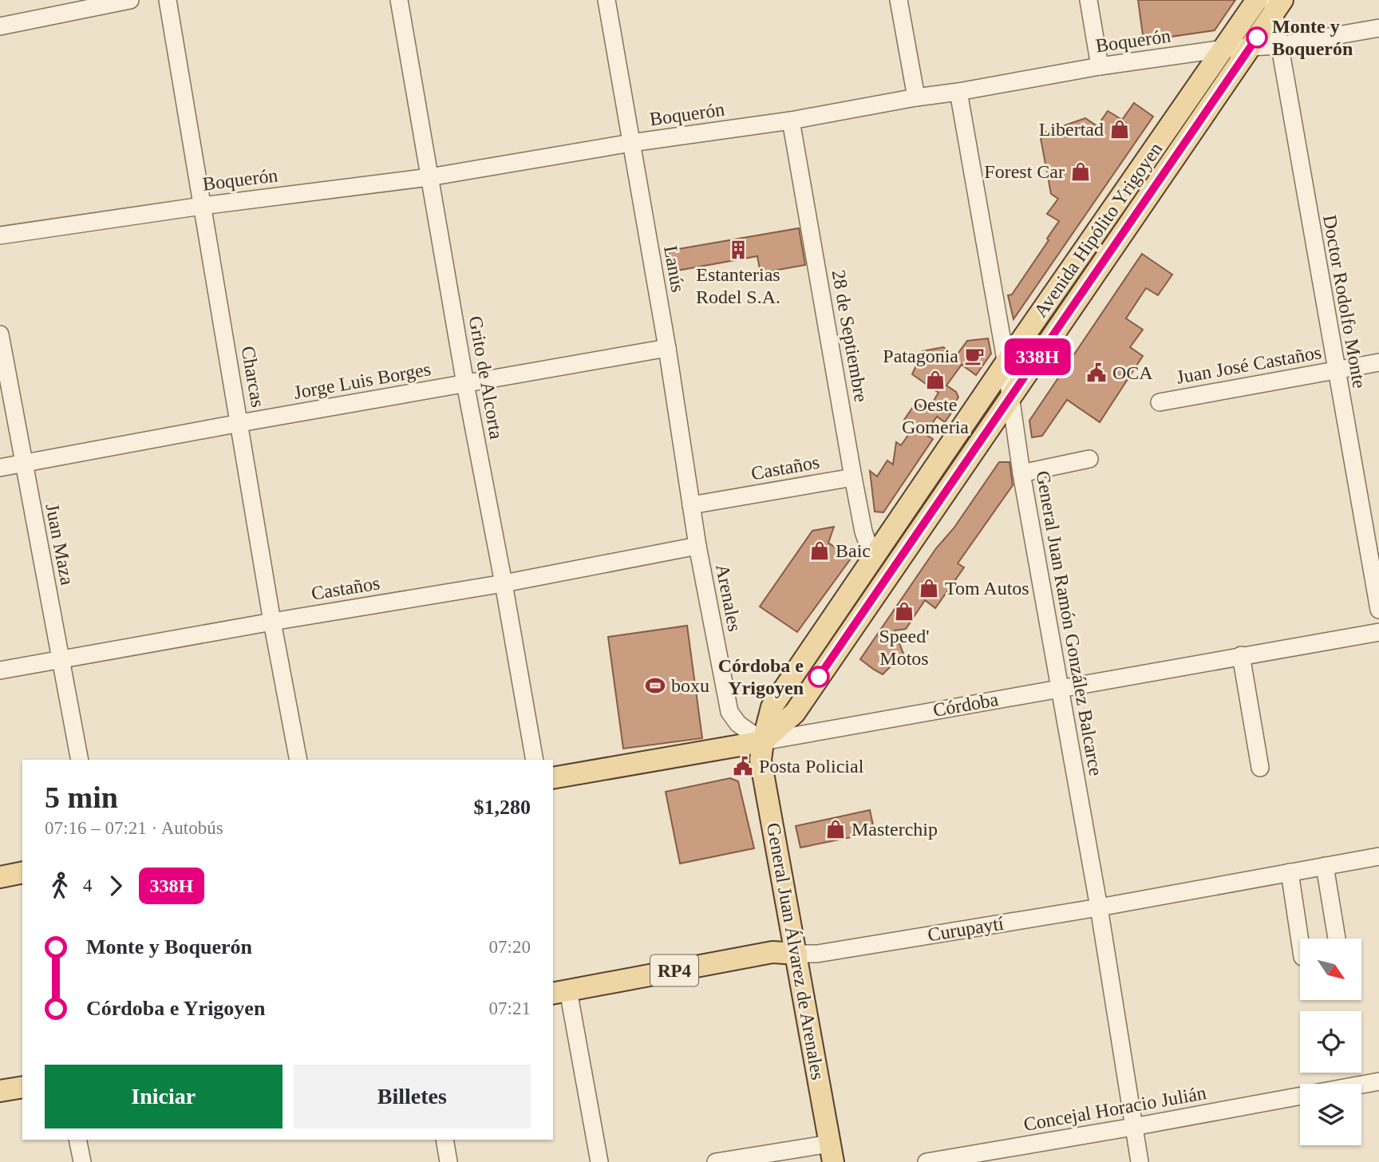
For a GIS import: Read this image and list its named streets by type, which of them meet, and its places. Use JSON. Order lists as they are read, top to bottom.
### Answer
{
  "streets": {
    "main road": [
      "Avenida Hipólito Yrigoyen",
      "Córdoba",
      "Curupaytí",
      "General Juan Álvarez de Arenales",
      "RP4"
    ],
    "street": [
      "Boquerón",
      "Lanús",
      "Doctor Rodolfo Monte",
      "28 de Septiembre",
      "Juan José Castaños",
      "Charcas",
      "Grito de Alcorta",
      "Jorge Luis Borges",
      "Castaños",
      "Juan Maza",
      "Arenales",
      "General Juan Ramón González Balcarce",
      "Concejal Horacio Julián"
    ]
  },
  "crossings": [
    ["Boquerón", "Avenida Hipólito Yrigoyen"],
    ["Boquerón", "Lanús"],
    ["Boquerón", "Doctor Rodolfo Monte"],
    ["Boquerón", "28 de Septiembre"],
    ["Boquerón", "Charcas"],
    ["Boquerón", "Grito de Alcorta"],
    ["Boquerón", "General Juan Ramón González Balcarce"],
    ["Avenida Hipólito Yrigoyen", "Doctor Rodolfo Monte"],
    ["Avenida Hipólito Yrigoyen", "28 de Septiembre"],
    ["Avenida Hipólito Yrigoyen", "Arenales"],
    ["Avenida Hipólito Yrigoyen", "General Juan Ramón González Balcarce"],
    ["Avenida Hipólito Yrigoyen", "Córdoba"],
    ["Avenida Hipólito Yrigoyen", "General Juan Álvarez de Arenales"],
    ["Lanús", "Jorge Luis Borges"],
    ["Lanús", "Castaños"],
    ["Lanús", "Arenales"],
    ["Doctor Rodolfo Monte", "Juan José Castaños"],
    ["28 de Septiembre", "Castaños"],
    ["Charcas", "Jorge Luis Borges"],
    ["Charcas", "Castaños"],
    ["Grito de Alcorta", "Jorge Luis Borges"],
    ["Grito de Alcorta", "Castaños"],
    ["Jorge Luis Borges", "Juan Maza"],
    ["Castaños", "Juan Maza"],
    ["Castaños", "Arenales"],
    ["Arenales", "Córdoba"],
    ["Arenales", "General Juan Álvarez de Arenales"],
    ["General Juan Ramón González Balcarce", "Córdoba"],
    ["General Juan Ramón González Balcarce", "Curupaytí"],
    ["General Juan Ramón González Balcarce", "Concejal Horacio Julián"],
    ["Córdoba", "General Juan Álvarez de Arenales"],
    ["Curupaytí", "General Juan Álvarez de Arenales"]
  ],
  "places": {
    "other": ["Monte y Boquerón", "Córdoba e Yrigoyen"],
    "shop": [
      "Libertad",
      "Forest Car",
      "Oeste Gomeria",
      "Baic",
      "Tom Autos",
      "Speed' Motos",
      "Masterchip"
    ],
    "building": ["Estanterias Rodel S.A."],
    "cafe": ["Patagonia"],
    "public building": ["OCA", "Posta Policial"],
    "sports": ["boxu"]
  },
  "lines": ["bus line 338H"],
  "north": "bottom right",
  "page": {
    "on_map": "338H",
    "heading": ["5 min", "07:16 – 07:21 · Autobús", "$1,280"],
    "legs": ["4", "338H"],
    "list": [
      {
        "name": "Monte y Boquerón",
        "value": "07:20"
      },
      {
        "name": "Córdoba e Yrigoyen",
        "value": "07:21"
      }
    ],
    "buttons": ["Iniciar", "Billetes"]
  }
}
